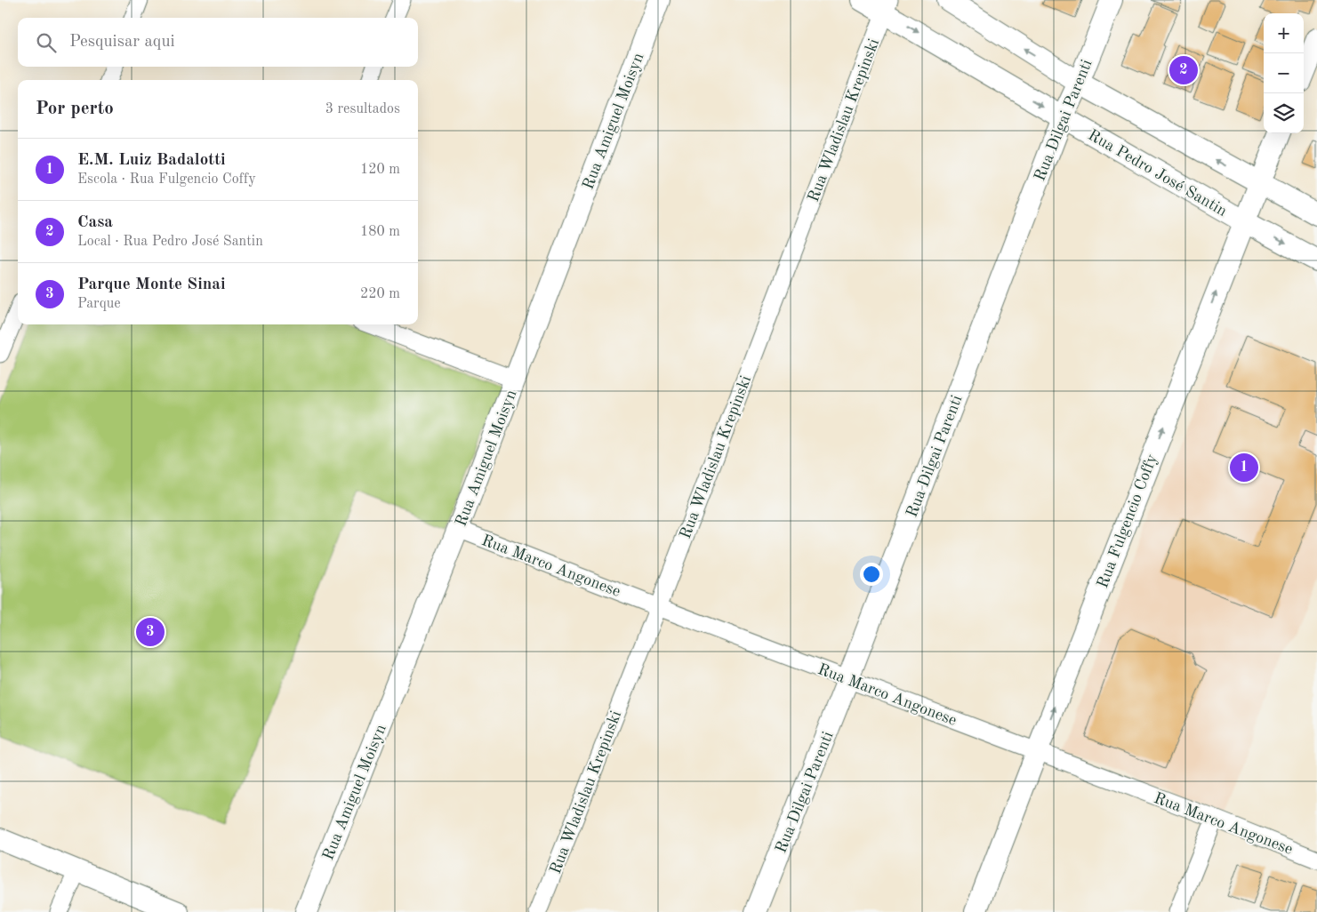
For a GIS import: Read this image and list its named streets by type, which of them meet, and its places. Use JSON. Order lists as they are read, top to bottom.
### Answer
{
  "streets": {
    "street": [
      "Rua Wladislau Krepinski",
      "Rua Dilgai Parenti",
      "Rua Amiguel Moisyn",
      "Rua Pedro José Santin",
      "Rua Fulgencio Coffy",
      "Rua Marco Angonese"
    ]
  },
  "crossings": [
    ["Rua Wladislau Krepinski", "Rua Pedro José Santin"],
    ["Rua Wladislau Krepinski", "Rua Marco Angonese"],
    ["Rua Dilgai Parenti", "Rua Pedro José Santin"],
    ["Rua Dilgai Parenti", "Rua Marco Angonese"],
    ["Rua Amiguel Moisyn", "Rua Marco Angonese"],
    ["Rua Pedro José Santin", "Rua Fulgencio Coffy"],
    ["Rua Fulgencio Coffy", "Rua Marco Angonese"]
  ],
  "one_way": ["Rua Fulgencio Coffy"],
  "page": {
    "map_buttons": ["+", "−"],
    "search": "Pesquisar aqui",
    "pins": ["2", "1", "3"],
    "heading": ["Por perto", "3 resultados"],
    "list": [
      {
        "mark": "1",
        "name": "E.M. Luiz Badalotti",
        "note": "Escola · Rua Fulgencio Coffy",
        "value": "120 m"
      },
      {
        "mark": "2",
        "name": "Casa",
        "note": "Local · Rua Pedro José Santin",
        "value": "180 m"
      },
      {
        "mark": "3",
        "name": "Parque Monte Sinai",
        "note": "Parque",
        "value": "220 m"
      }
    ]
  }
}
